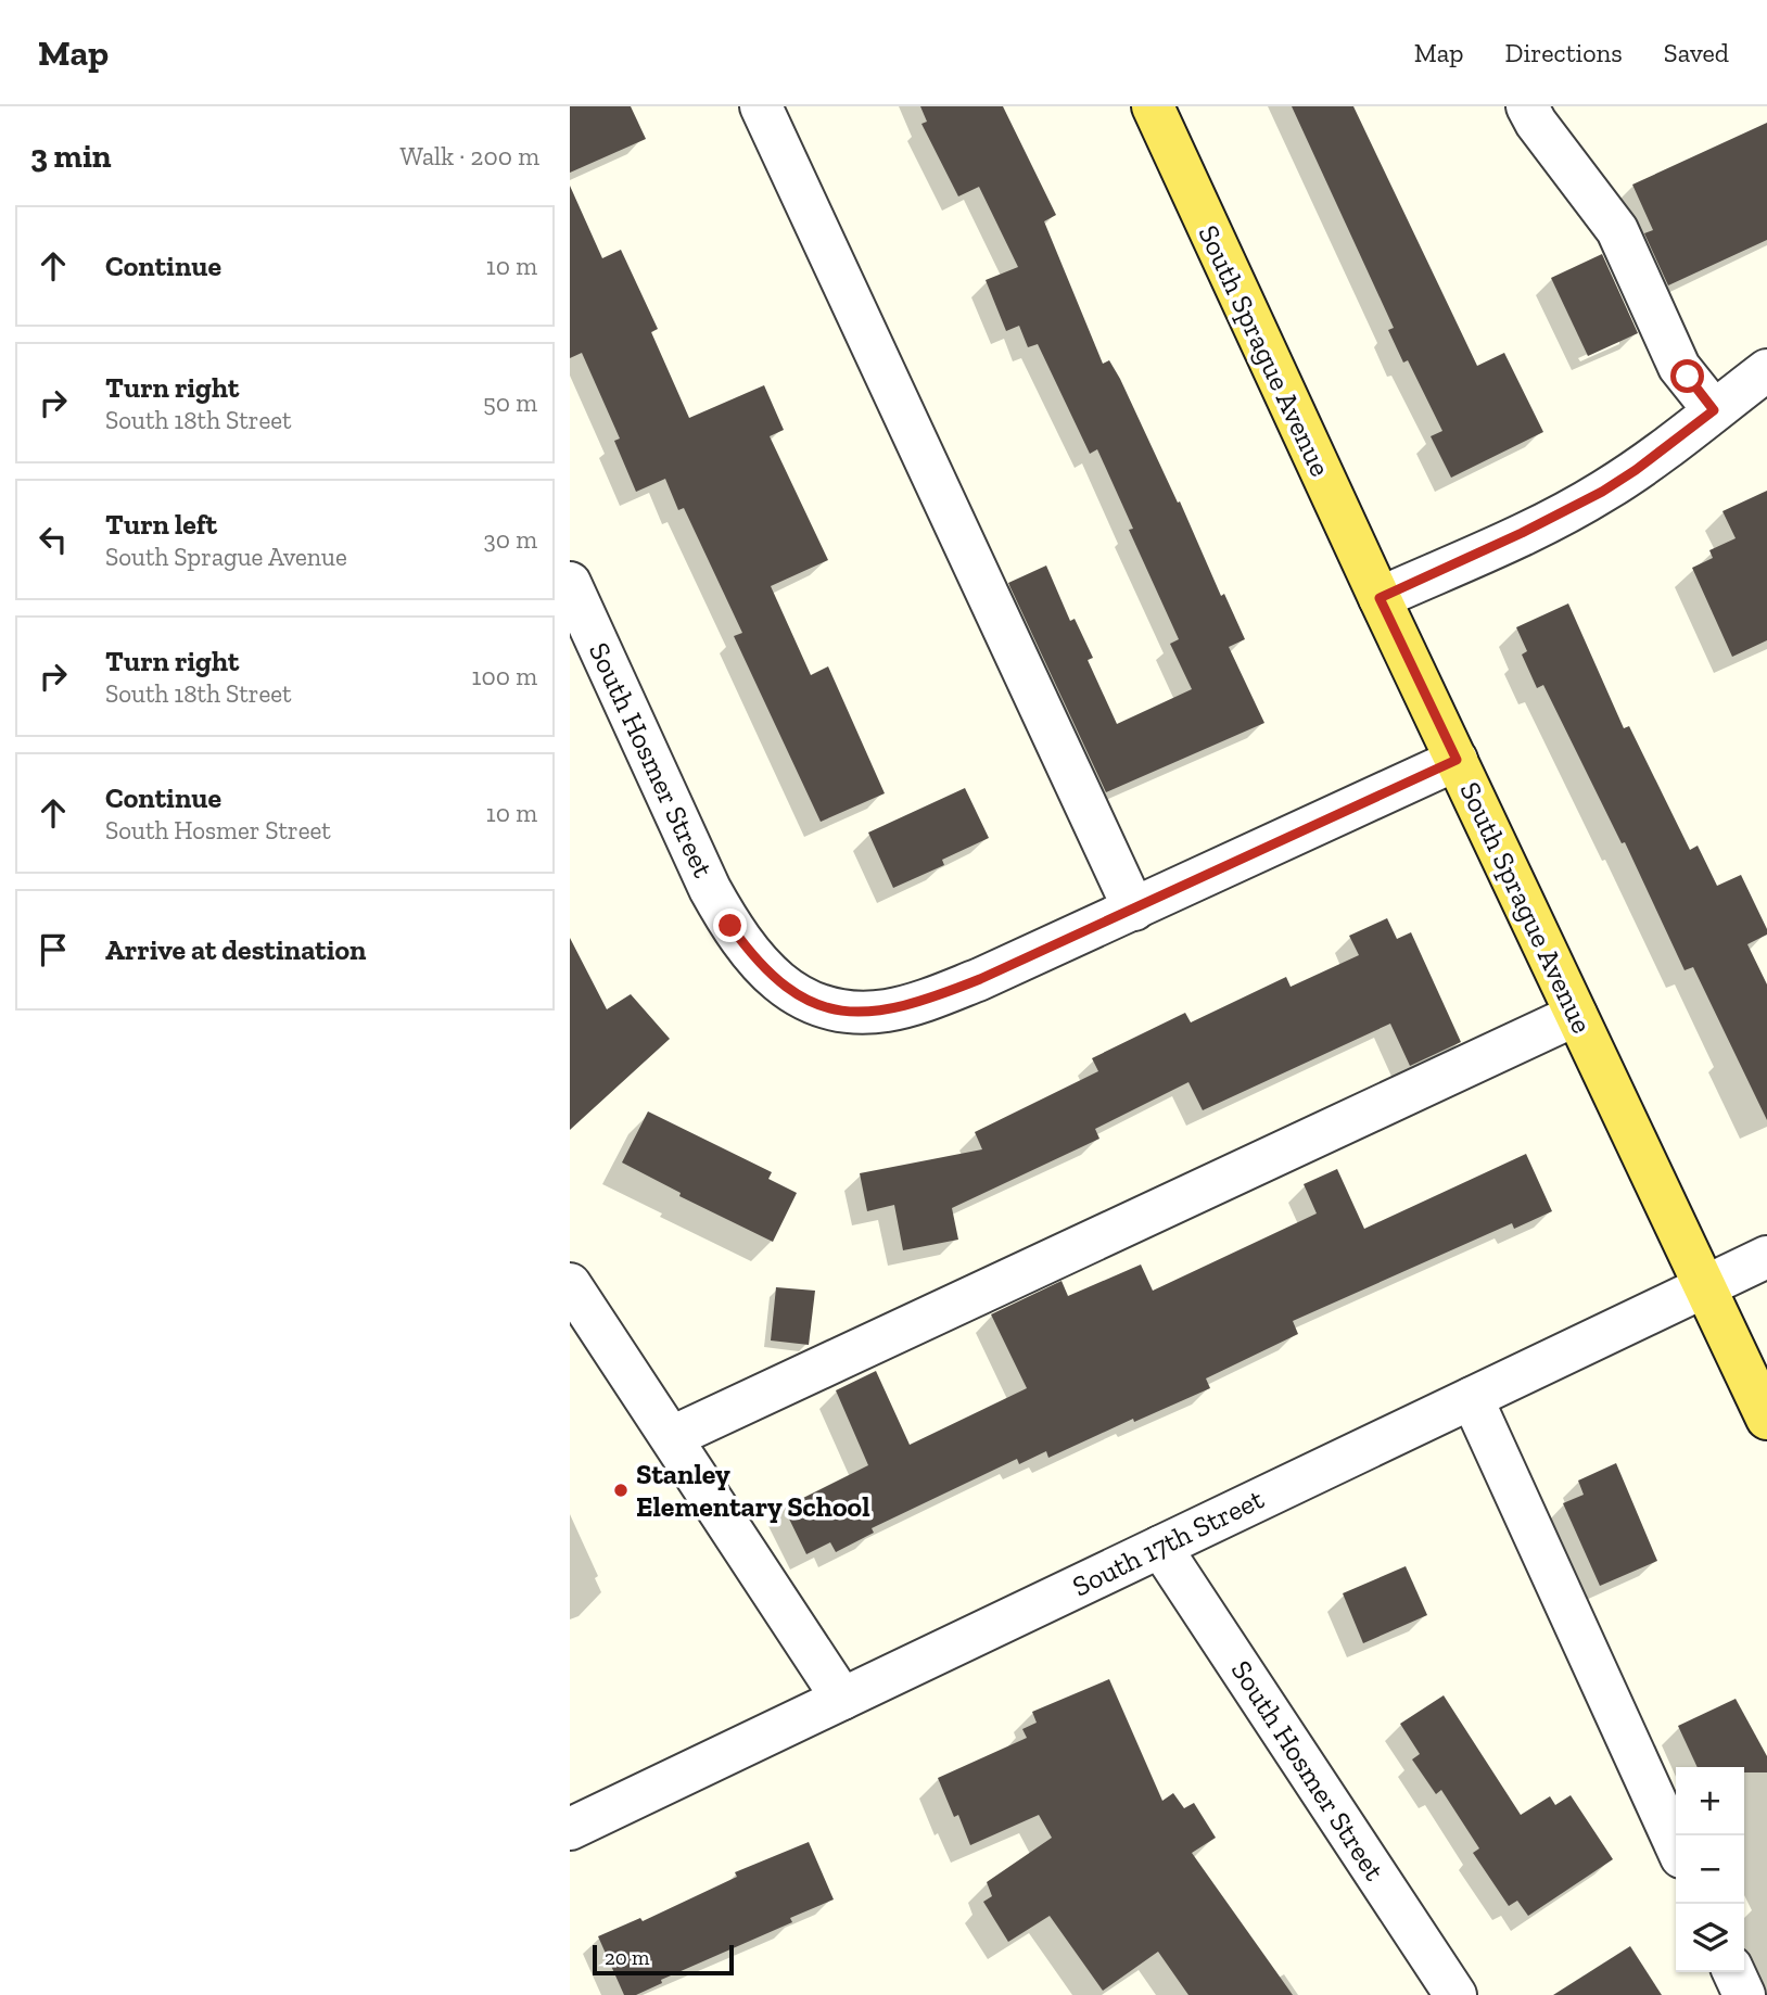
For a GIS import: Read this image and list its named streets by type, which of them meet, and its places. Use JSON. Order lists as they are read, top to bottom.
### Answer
{
  "streets": {
    "main road": ["South Sprague Avenue"],
    "street": ["South Hosmer Street", "South 17th Street"]
  },
  "crossings": [
    ["South Sprague Avenue", "South Hosmer Street"],
    ["South Sprague Avenue", "South 17th Street"],
    ["South Hosmer Street", "South 17th Street"]
  ],
  "places": ["Stanley Elementary School"],
  "scale_bar": "20 m",
  "page": {
    "header": "Map",
    "nav": ["Map", "Directions", "Saved"],
    "heading": ["3 min", "Walk · 200 m"],
    "list": [
      ["Continue", "10 m"],
      ["Turn right", "South 18th Street", "50 m"],
      ["Turn left", "South Sprague Avenue", "30 m"],
      ["Turn right", "South 18th Street", "100 m"],
      ["Continue", "South Hosmer Street", "10 m"],
      "Arrive at destination"
    ],
    "map_buttons": ["+", "−"],
    "scale": "20 m"
  }
}
